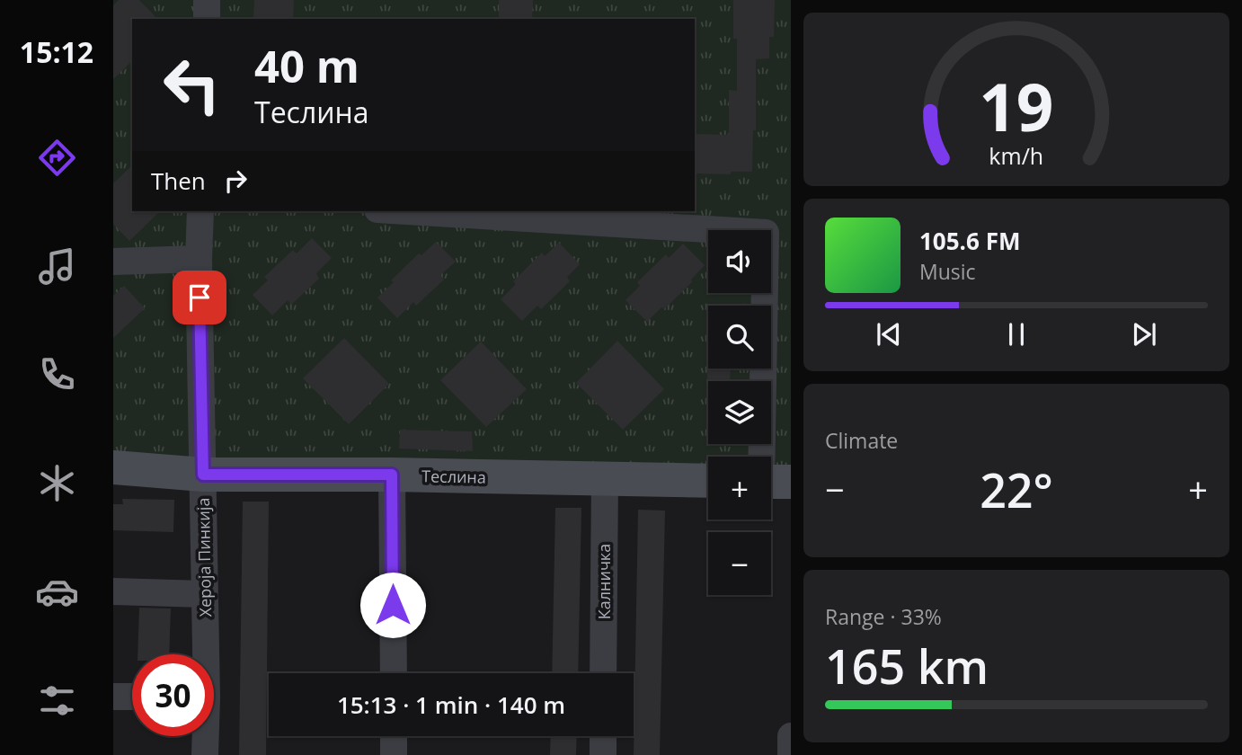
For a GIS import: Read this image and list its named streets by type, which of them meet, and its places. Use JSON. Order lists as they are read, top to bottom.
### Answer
{
  "streets": {
    "street": ["Теслина", "Хероја Пинкија", "Калничка"]
  },
  "crossings": [
    ["Теслина", "Хероја Пинкија"],
    ["Теслина", "Калничка"]
  ],
  "page": {
    "tabs": "15:12",
    "turn": ["40 m", "Теслина"],
    "then": "Then",
    "song": ["105.6 FM", "Music"],
    "map_buttons": ["+", "−"],
    "tile": [
      "Climate",
      ["Range · 33%", "165 km"]
    ],
    "heat": ["−", "22°", "+"],
    "limit": "30",
    "trip": "15:13 · 1 min · 140 m",
    "gauge": ["19", "km/h"]
  }
}
